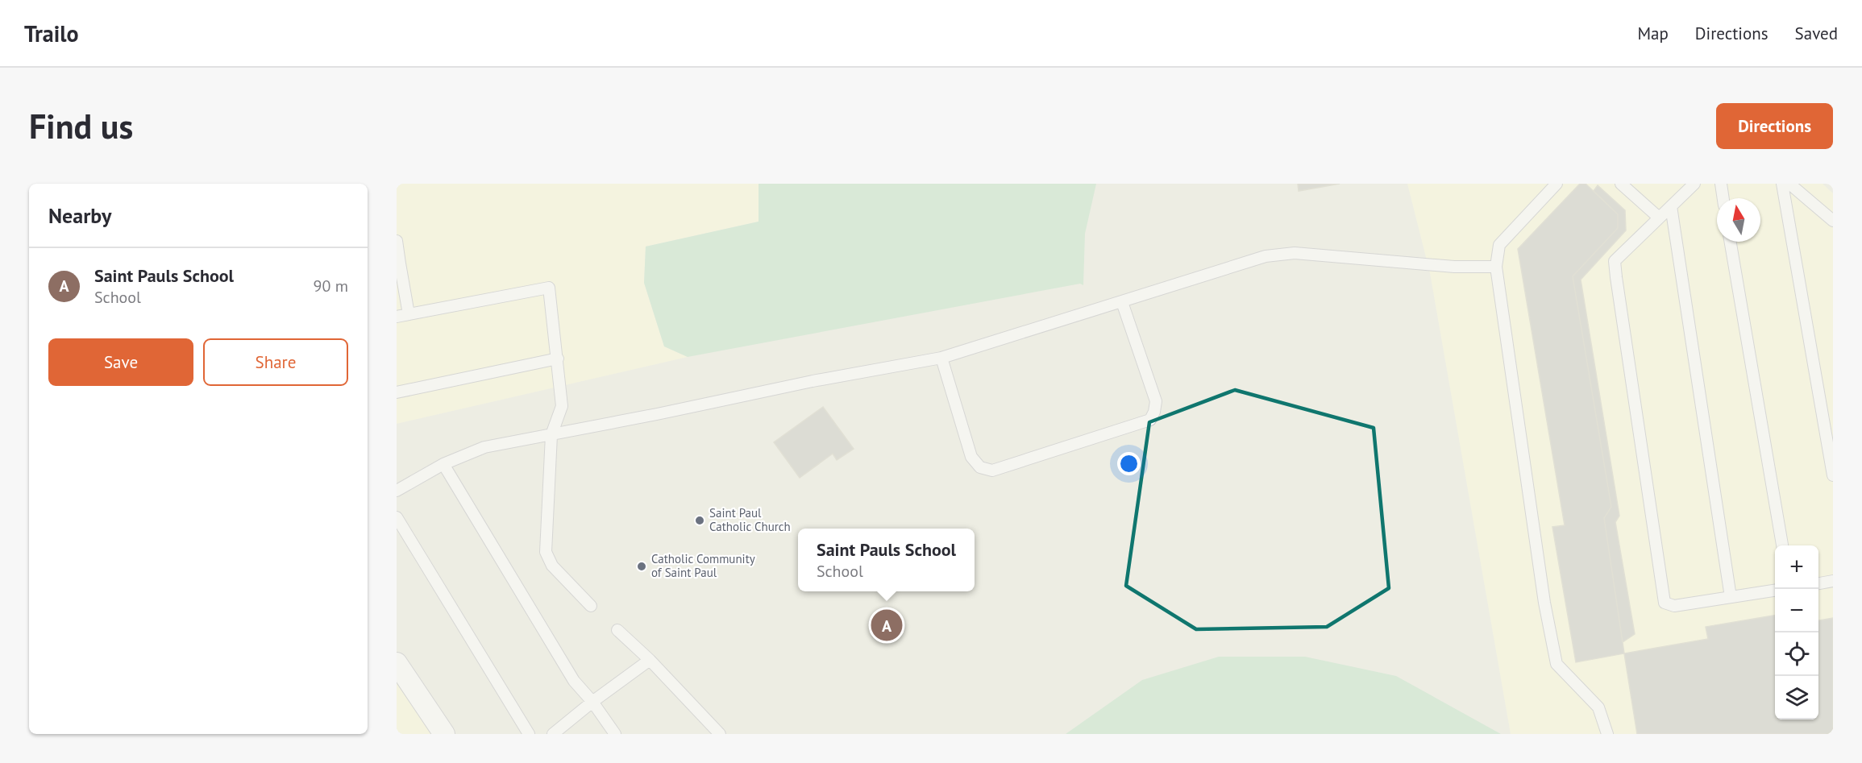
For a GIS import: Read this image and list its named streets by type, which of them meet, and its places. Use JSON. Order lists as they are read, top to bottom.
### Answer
{
  "places": ["Saint Paul Catholic Church", "Catholic Community of Saint Paul"],
  "north": "top",
  "page": {
    "header": "Trailo",
    "nav": ["Map", "Directions", "Saved"],
    "buttons": [
      "Directions",
      ["Save", "Share"]
    ],
    "title": "Find us",
    "heading": "Nearby",
    "list": [
      {
        "mark": "A",
        "name": "Saint Pauls School",
        "note": "School",
        "value": "90 m"
      }
    ],
    "popup": ["Saint Pauls School", "School"],
    "map_buttons": ["+", "−"],
    "pins": "A"
  }
}
